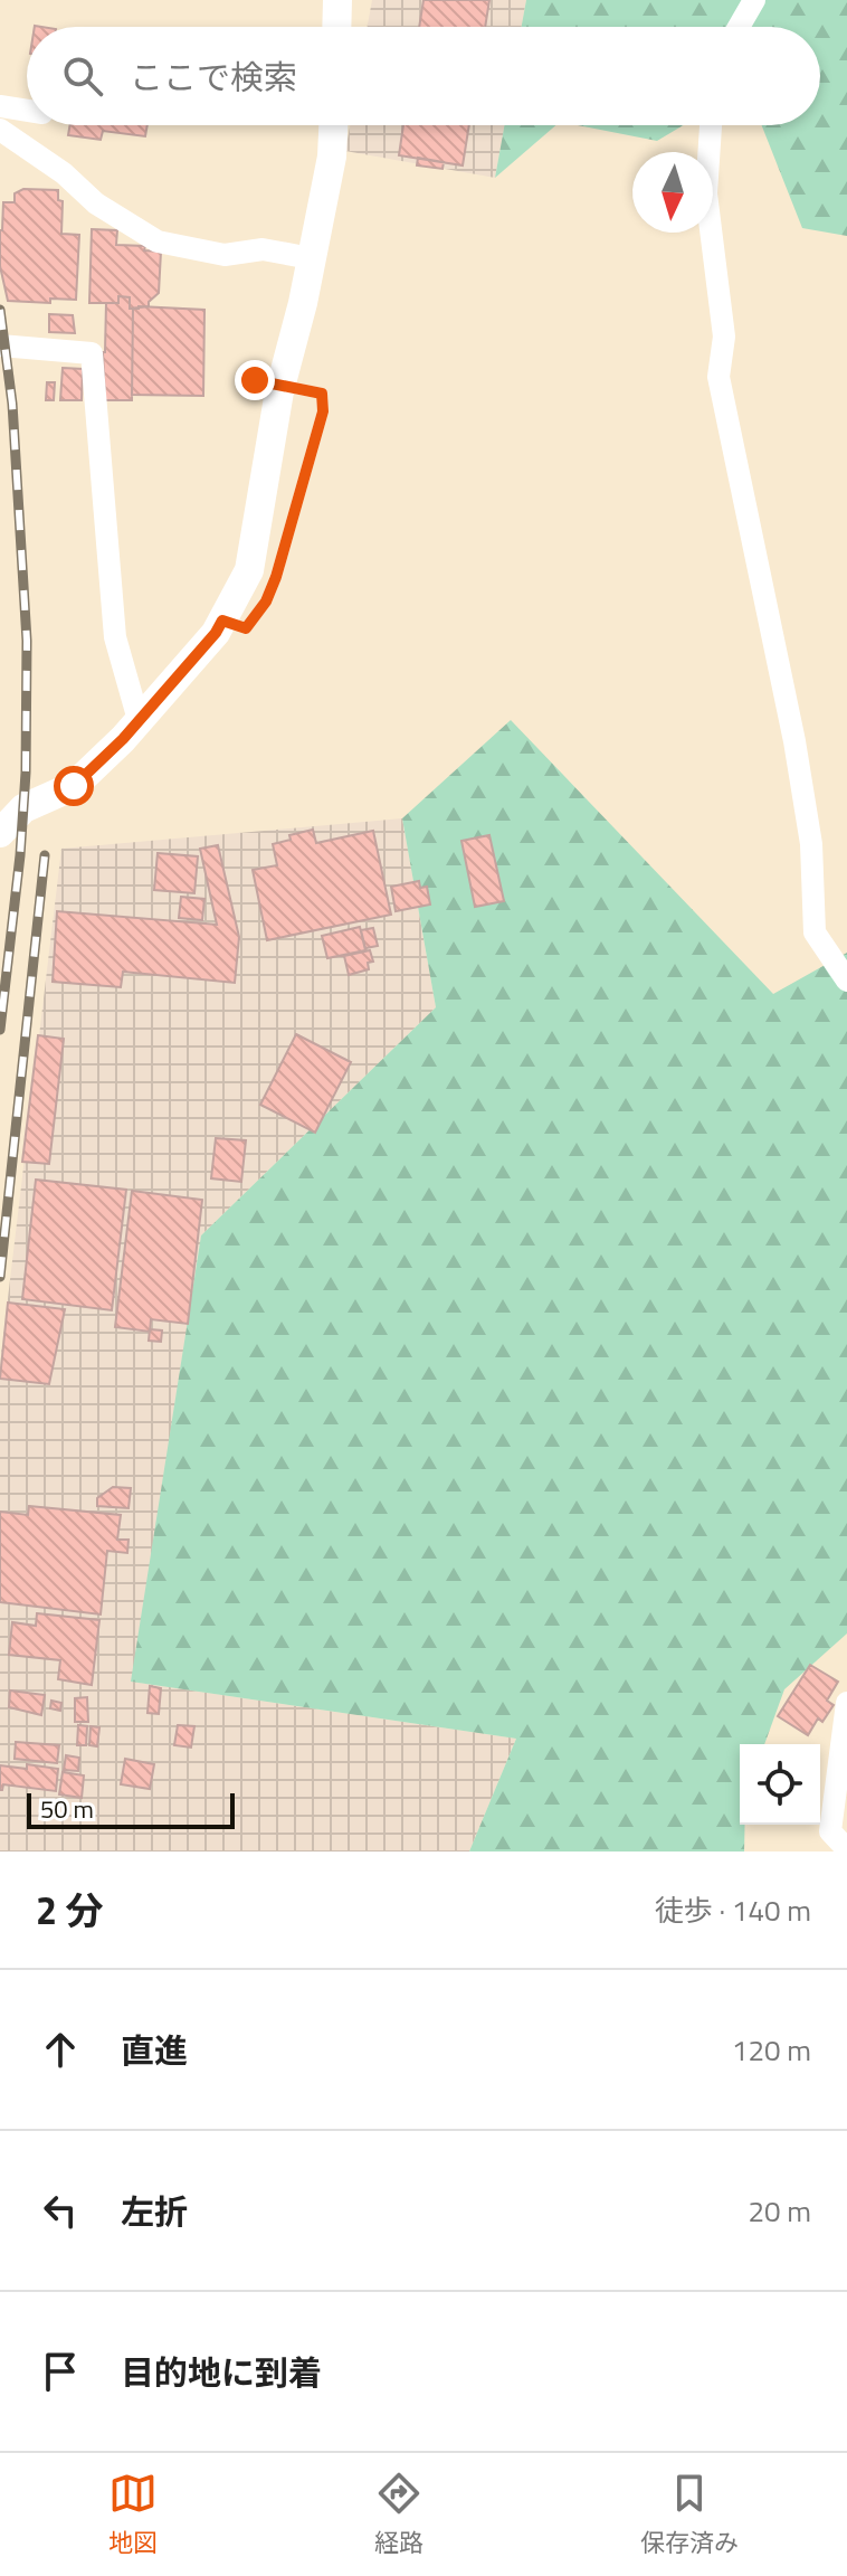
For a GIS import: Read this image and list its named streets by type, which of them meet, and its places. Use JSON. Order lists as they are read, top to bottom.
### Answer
{
  "scale_bar": "50 m",
  "north": "bottom",
  "page": {
    "search": "ここで検索",
    "scale": "50 m",
    "heading": ["2 分", "徒歩 · 140 m"],
    "list": [
      ["直進", "120 m"],
      ["左折", "20 m"],
      "目的地に到着"
    ],
    "nav": ["地図", "経路", "保存済み"]
  }
}
